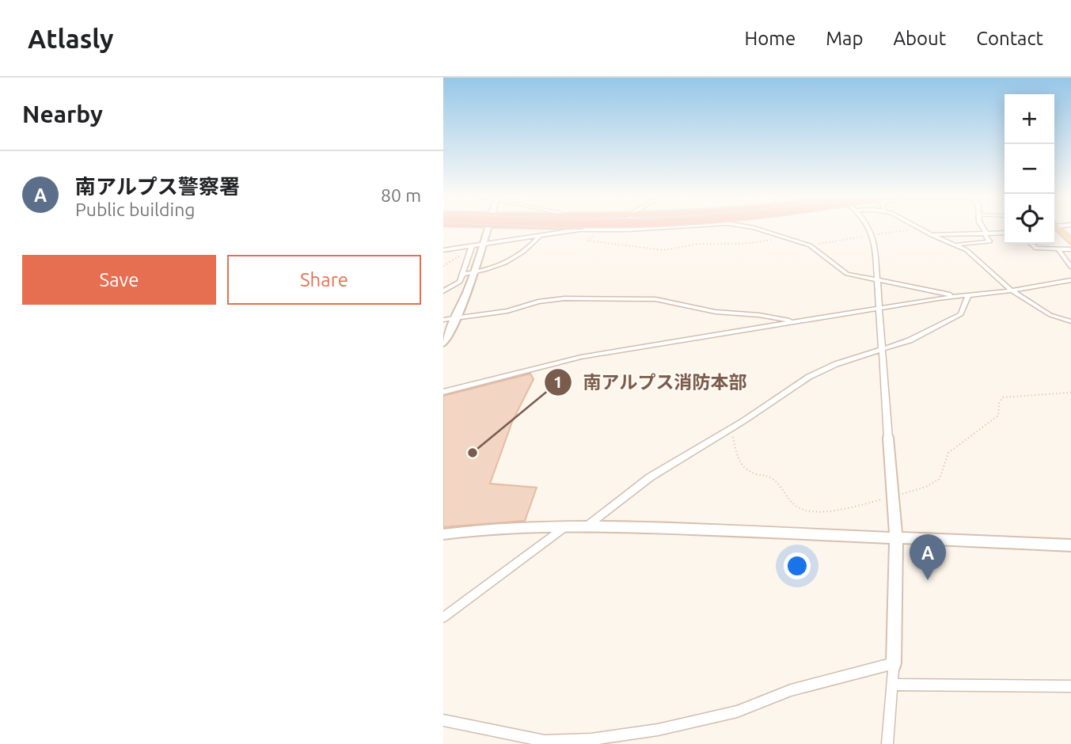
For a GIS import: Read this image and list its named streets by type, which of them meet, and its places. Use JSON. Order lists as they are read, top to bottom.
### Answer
{
  "places": ["南アルプス消防本部"],
  "page": {
    "header": "Atlasly",
    "nav": [
      "Home",
      "Map",
      "About",
      "Contact"
    ],
    "heading": "Nearby",
    "map_buttons": ["+", "−"],
    "list": [
      {
        "mark": "A",
        "name": "南アルプス警察署",
        "note": "Public building",
        "value": "80 m"
      }
    ],
    "buttons": ["Save", "Share"],
    "pins": "A"
  }
}
